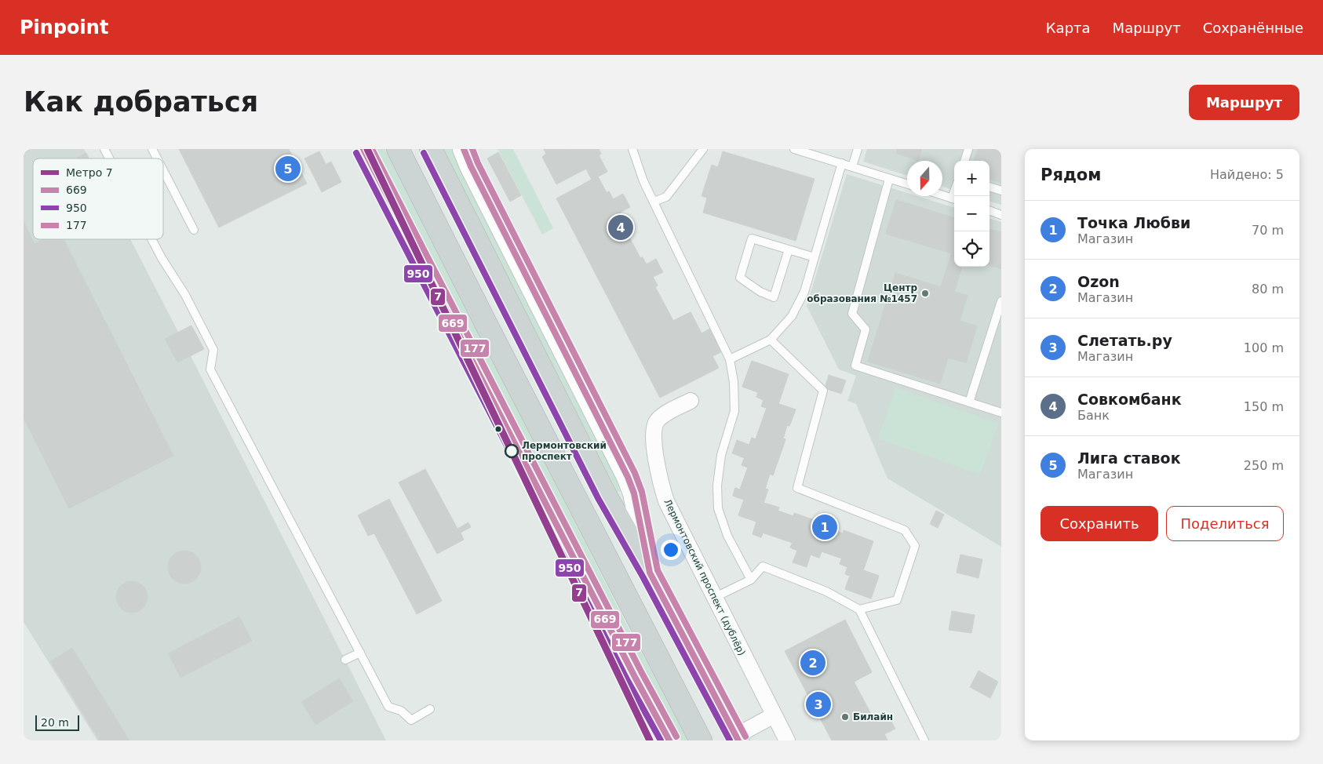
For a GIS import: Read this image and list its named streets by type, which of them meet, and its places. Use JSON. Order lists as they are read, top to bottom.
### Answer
{
  "streets": {
    "street": ["Лермонтовский проспект (дублёр)"]
  },
  "places": ["Центр образования №1457", "Лермонтовский проспект", "Билайн"],
  "lines": [
    "metro line 7",
    "transit line 669",
    "transit line 177",
    "transit line 950"
  ],
  "legend": [
    "Метро 7",
    "669",
    "950",
    "177"
  ],
  "scale_bar": "20 m",
  "north": "bottom",
  "page": {
    "header": "Pinpoint",
    "nav": ["Карта", "Маршрут", "Сохранённые"],
    "buttons": [
      "Маршрут",
      ["Сохранить", "Поделиться"]
    ],
    "title": "Как добраться",
    "heading": ["Рядом", "Найдено: 5"],
    "pins": [
      "5",
      "4",
      "1",
      "2",
      "3"
    ],
    "map_buttons": ["+", "−"],
    "list": [
      {
        "mark": "1",
        "name": "Точка Любви",
        "note": "Магазин",
        "value": "70 m"
      },
      {
        "mark": "2",
        "name": "Ozon",
        "note": "Магазин",
        "value": "80 m"
      },
      {
        "mark": "3",
        "name": "Слетать.ру",
        "note": "Магазин",
        "value": "100 m"
      },
      {
        "mark": "4",
        "name": "Совкомбанк",
        "note": "Банк",
        "value": "150 m"
      },
      {
        "mark": "5",
        "name": "Лига ставок",
        "note": "Магазин",
        "value": "250 m"
      }
    ],
    "scale": "20 m"
  }
}
